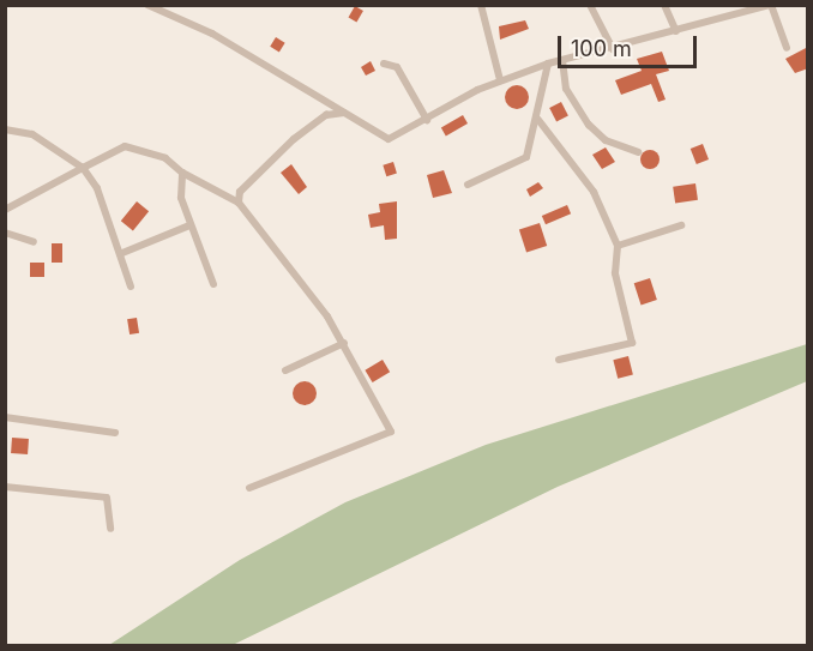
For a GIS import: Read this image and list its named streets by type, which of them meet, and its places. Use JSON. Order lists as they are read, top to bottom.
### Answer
{
  "scale_bar": "100 m"
}
